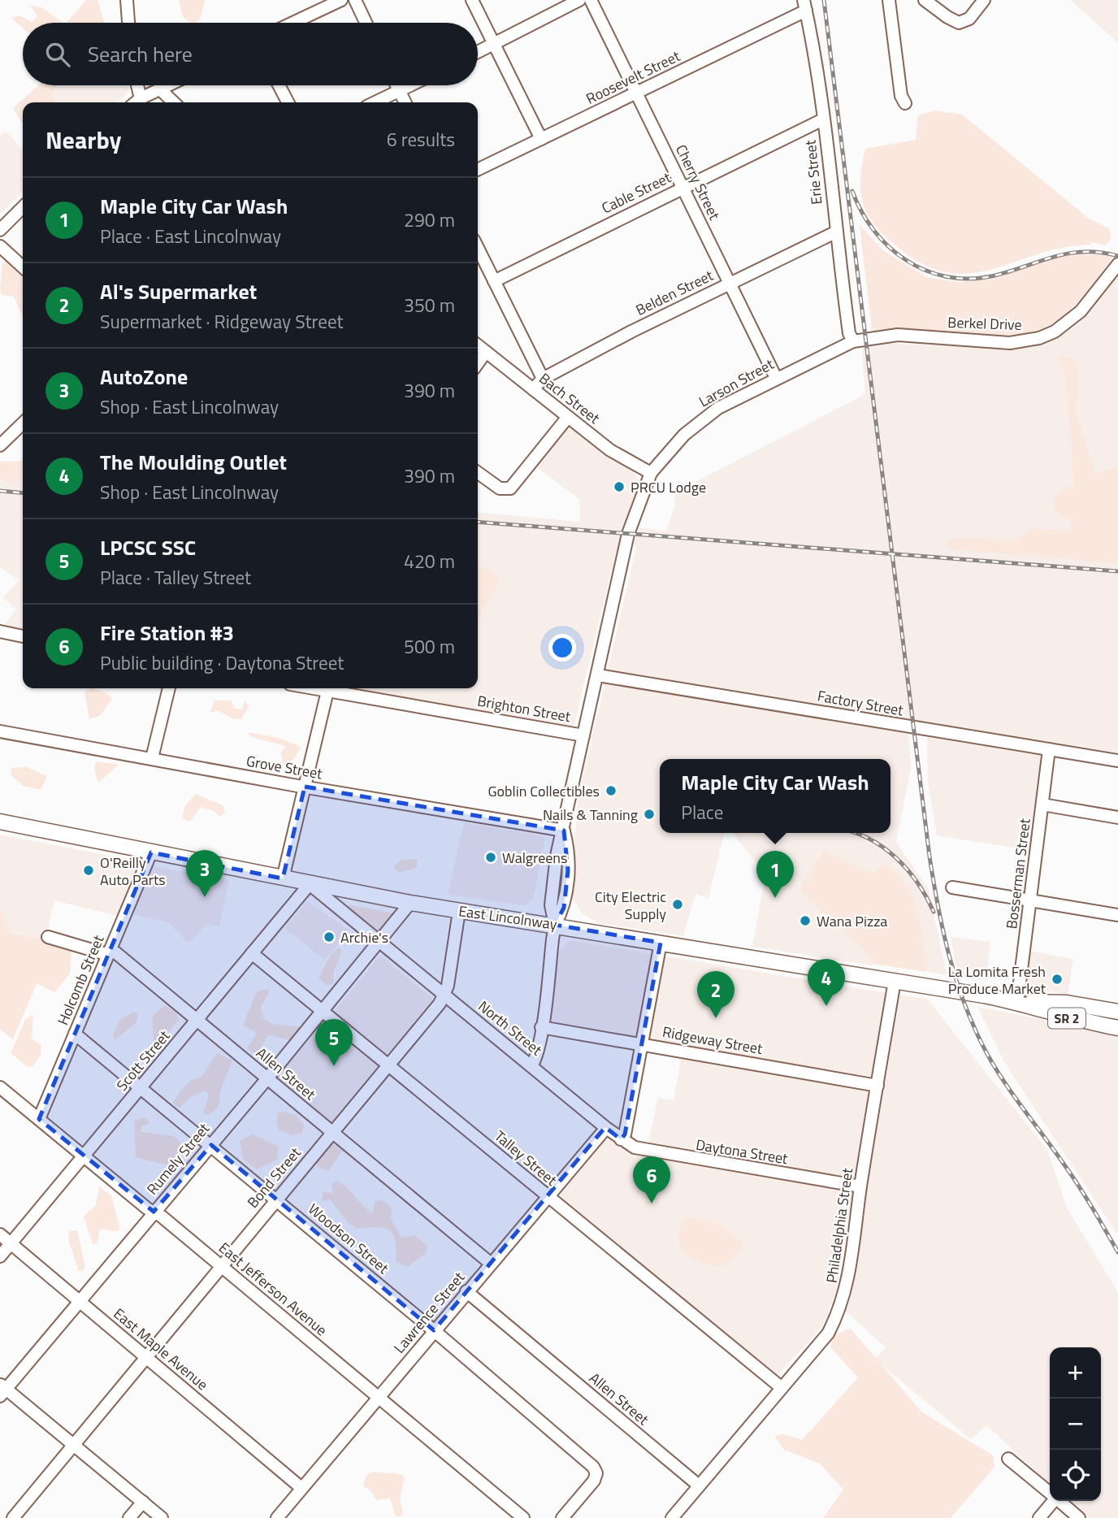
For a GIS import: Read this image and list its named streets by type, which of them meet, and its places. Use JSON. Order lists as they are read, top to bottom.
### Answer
{
  "streets": {
    "main road": ["East Lincolnway", "SR 2"],
    "street": [
      "Roosevelt Street",
      "Erie Street",
      "Cherry Street",
      "Cable Street",
      "Belden Street",
      "Berkel Drive",
      "Larson Street",
      "Bach Street",
      "Factory Street",
      "Brighton Street",
      "Grove Street",
      "Bosserman Street",
      "Holcomb Street",
      "North Street",
      "Ridgeway Street",
      "Scott Street",
      "Allen Street",
      "Daytona Street",
      "Talley Street",
      "Rumely Street",
      "Bond Street",
      "Philadelphia Street",
      "Woodson Street",
      "East Jefferson Avenue",
      "Lawrence Street",
      "East Maple Avenue"
    ]
  },
  "crossings": [
    ["Roosevelt Street", "Erie Street"],
    ["Roosevelt Street", "Cherry Street"],
    ["Erie Street", "Cable Street"],
    ["Erie Street", "Belden Street"],
    ["Erie Street", "Berkel Drive"],
    ["Erie Street", "Larson Street"],
    ["Cherry Street", "Cable Street"],
    ["Cherry Street", "Belden Street"],
    ["Cherry Street", "Larson Street"],
    ["Belden Street", "Bach Street"],
    ["Berkel Drive", "Larson Street"],
    ["Larson Street", "Bach Street"],
    ["Factory Street", "Bosserman Street"],
    ["Bosserman Street", "East Lincolnway"],
    ["East Lincolnway", "Holcomb Street"],
    ["East Lincolnway", "North Street"],
    ["East Lincolnway", "Scott Street"],
    ["East Lincolnway", "Bond Street"],
    ["East Lincolnway", "Philadelphia Street"],
    ["Holcomb Street", "Allen Street"],
    ["Holcomb Street", "Woodson Street"],
    ["Holcomb Street", "East Jefferson Avenue"],
    ["North Street", "Scott Street"],
    ["North Street", "Daytona Street"],
    ["North Street", "Rumely Street"],
    ["North Street", "Bond Street"],
    ["North Street", "Lawrence Street"],
    ["Ridgeway Street", "Philadelphia Street"],
    ["Scott Street", "Allen Street"],
    ["Scott Street", "Talley Street"],
    ["Scott Street", "Woodson Street"],
    ["Scott Street", "East Jefferson Avenue"],
    ["Scott Street", "East Maple Avenue"],
    ["Allen Street", "Rumely Street"],
    ["Allen Street", "Bond Street"],
    ["Allen Street", "Philadelphia Street"],
    ["Allen Street", "Lawrence Street"],
    ["Daytona Street", "Philadelphia Street"],
    ["Talley Street", "Rumely Street"],
    ["Talley Street", "Bond Street"],
    ["Talley Street", "Philadelphia Street"],
    ["Talley Street", "Lawrence Street"],
    ["Rumely Street", "Woodson Street"],
    ["Rumely Street", "East Jefferson Avenue"],
    ["Rumely Street", "East Maple Avenue"],
    ["Bond Street", "Woodson Street"],
    ["Bond Street", "East Jefferson Avenue"],
    ["Bond Street", "East Maple Avenue"],
    ["Woodson Street", "Lawrence Street"],
    ["East Jefferson Avenue", "Lawrence Street"],
    ["Lawrence Street", "East Maple Avenue"]
  ],
  "places": [
    "PRCU Lodge",
    "Goblin Collectibles",
    "Nails & Tanning",
    "Walgreens",
    "O'Reilly Auto Parts",
    "City Electric Supply",
    "Wana Pizza",
    "Archie's",
    "La Lomita Fresh Produce Market"
  ],
  "page": {
    "search": "Search here",
    "heading": ["Nearby", "6 results"],
    "list": [
      {
        "mark": "1",
        "name": "Maple City Car Wash",
        "note": "Place · East Lincolnway",
        "value": "290 m"
      },
      {
        "mark": "2",
        "name": "Al's Supermarket",
        "note": "Supermarket · Ridgeway Street",
        "value": "350 m"
      },
      {
        "mark": "3",
        "name": "AutoZone",
        "note": "Shop · East Lincolnway",
        "value": "390 m"
      },
      {
        "mark": "4",
        "name": "The Moulding Outlet",
        "note": "Shop · East Lincolnway",
        "value": "390 m"
      },
      {
        "mark": "5",
        "name": "LPCSC SSC",
        "note": "Place · Talley Street",
        "value": "420 m"
      },
      {
        "mark": "6",
        "name": "Fire Station #3",
        "note": "Public building · Daytona Street",
        "value": "500 m"
      }
    ],
    "popup": ["Maple City Car Wash", "Place"],
    "pins": [
      "3",
      "1",
      "4",
      "2",
      "5",
      "6"
    ],
    "map_buttons": ["+", "−"]
  }
}
